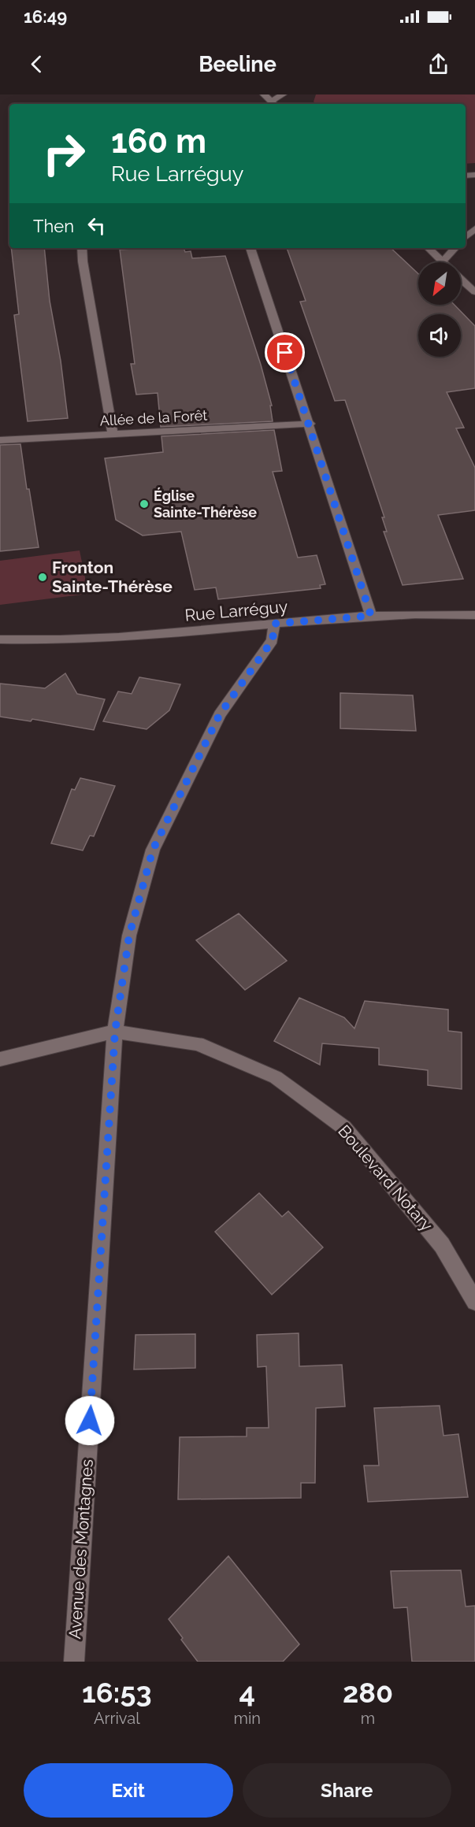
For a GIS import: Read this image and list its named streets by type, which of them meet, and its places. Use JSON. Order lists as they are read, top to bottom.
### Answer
{
  "streets": {
    "street": [
      "Allée de la Forêt",
      "Rue Larréguy",
      "Boulevard Notary",
      "Avenue des Montagnes"
    ]
  },
  "crossings": [
    ["Rue Larréguy", "Avenue des Montagnes"],
    ["Boulevard Notary", "Avenue des Montagnes"]
  ],
  "places": ["Église Sainte-Thérèse", "Fronton Sainte-Thérèse"],
  "north": "bottom left",
  "page": {
    "status": "16:49",
    "header": "Beeline",
    "turn": ["160 m", "Rue Larréguy"],
    "then": "Then",
    "eta": [
      "16:53",
      "Arrival",
      "4",
      "min",
      "280",
      "m"
    ],
    "buttons": ["Exit", "Share"]
  }
}
